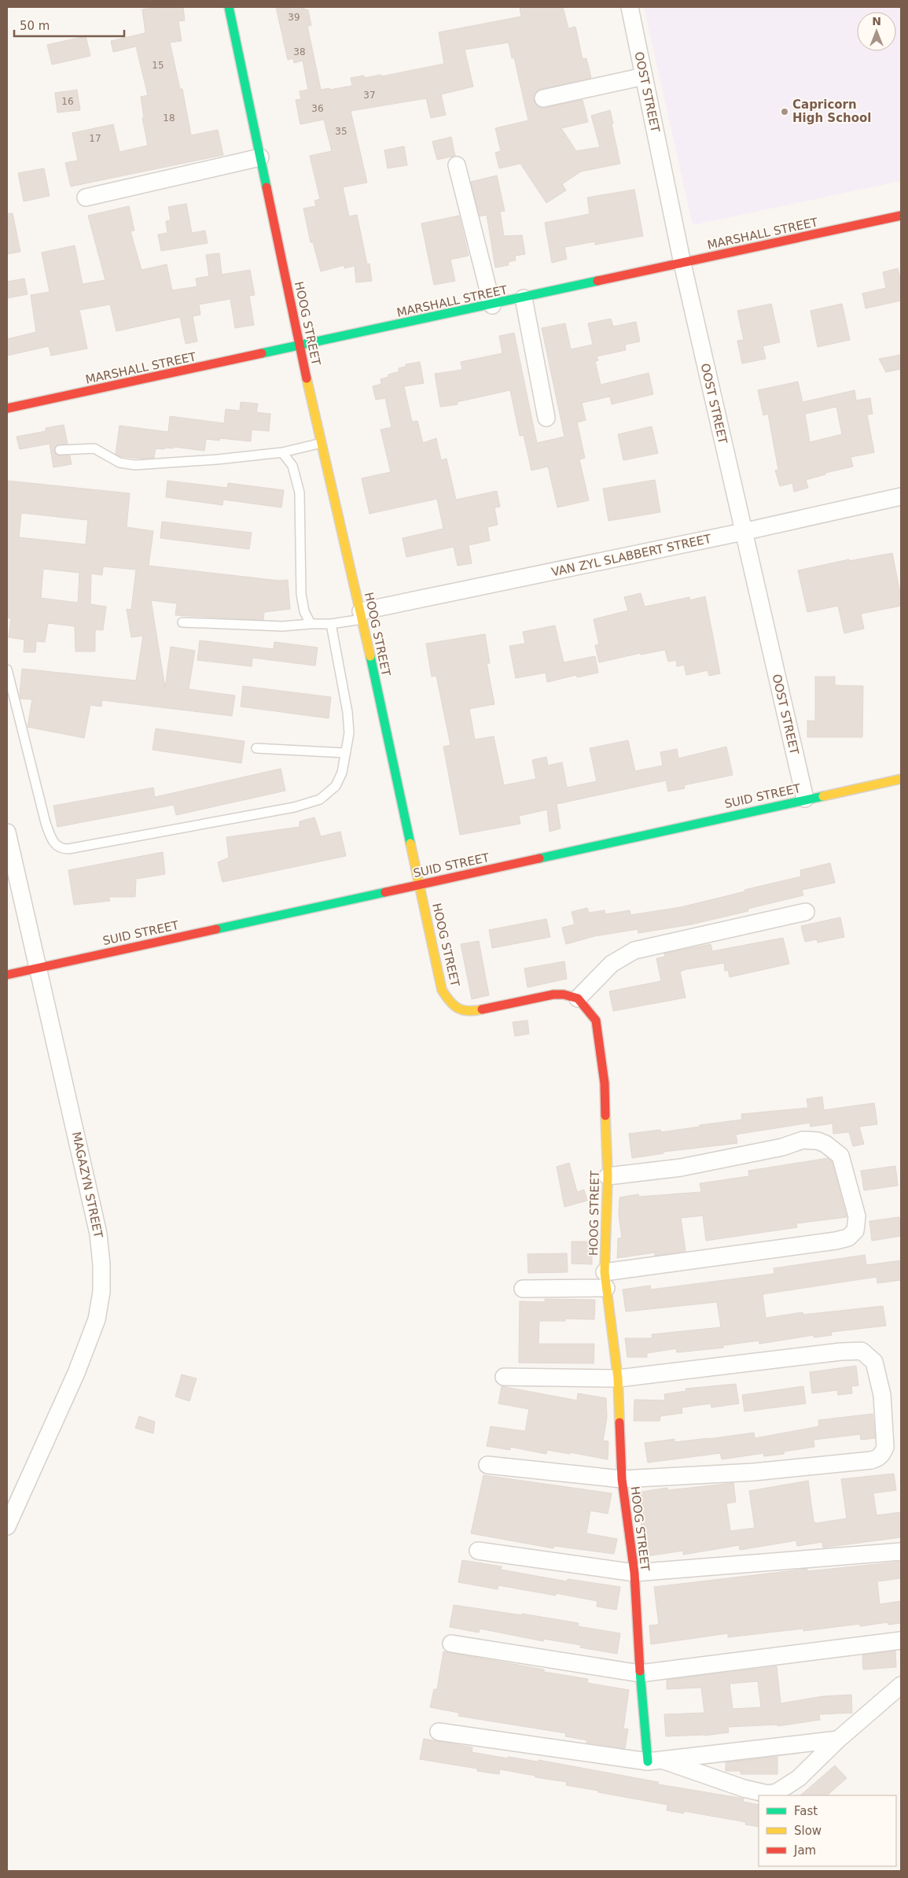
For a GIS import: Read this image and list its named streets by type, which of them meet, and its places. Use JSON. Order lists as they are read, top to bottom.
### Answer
{
  "streets": {
    "street": [
      "OOST STREET",
      "MARSHALL STREET",
      "HOOG STREET",
      "VAN ZYL SLABBERT STREET",
      "SUID STREET",
      "MAGAZYN STREET"
    ]
  },
  "crossings": [
    ["OOST STREET", "MARSHALL STREET"],
    ["OOST STREET", "VAN ZYL SLABBERT STREET"],
    ["OOST STREET", "SUID STREET"],
    ["MARSHALL STREET", "HOOG STREET"],
    ["HOOG STREET", "VAN ZYL SLABBERT STREET"],
    ["HOOG STREET", "SUID STREET"],
    ["SUID STREET", "MAGAZYN STREET"]
  ],
  "places": ["Capricorn High School"],
  "house_numbers": [
    "39",
    "38",
    "15",
    "37",
    "16",
    "36",
    "18",
    "35",
    "17"
  ],
  "legend": ["Fast", "Slow", "Jam"],
  "scale_bar": "50 m",
  "north": "top"
}
